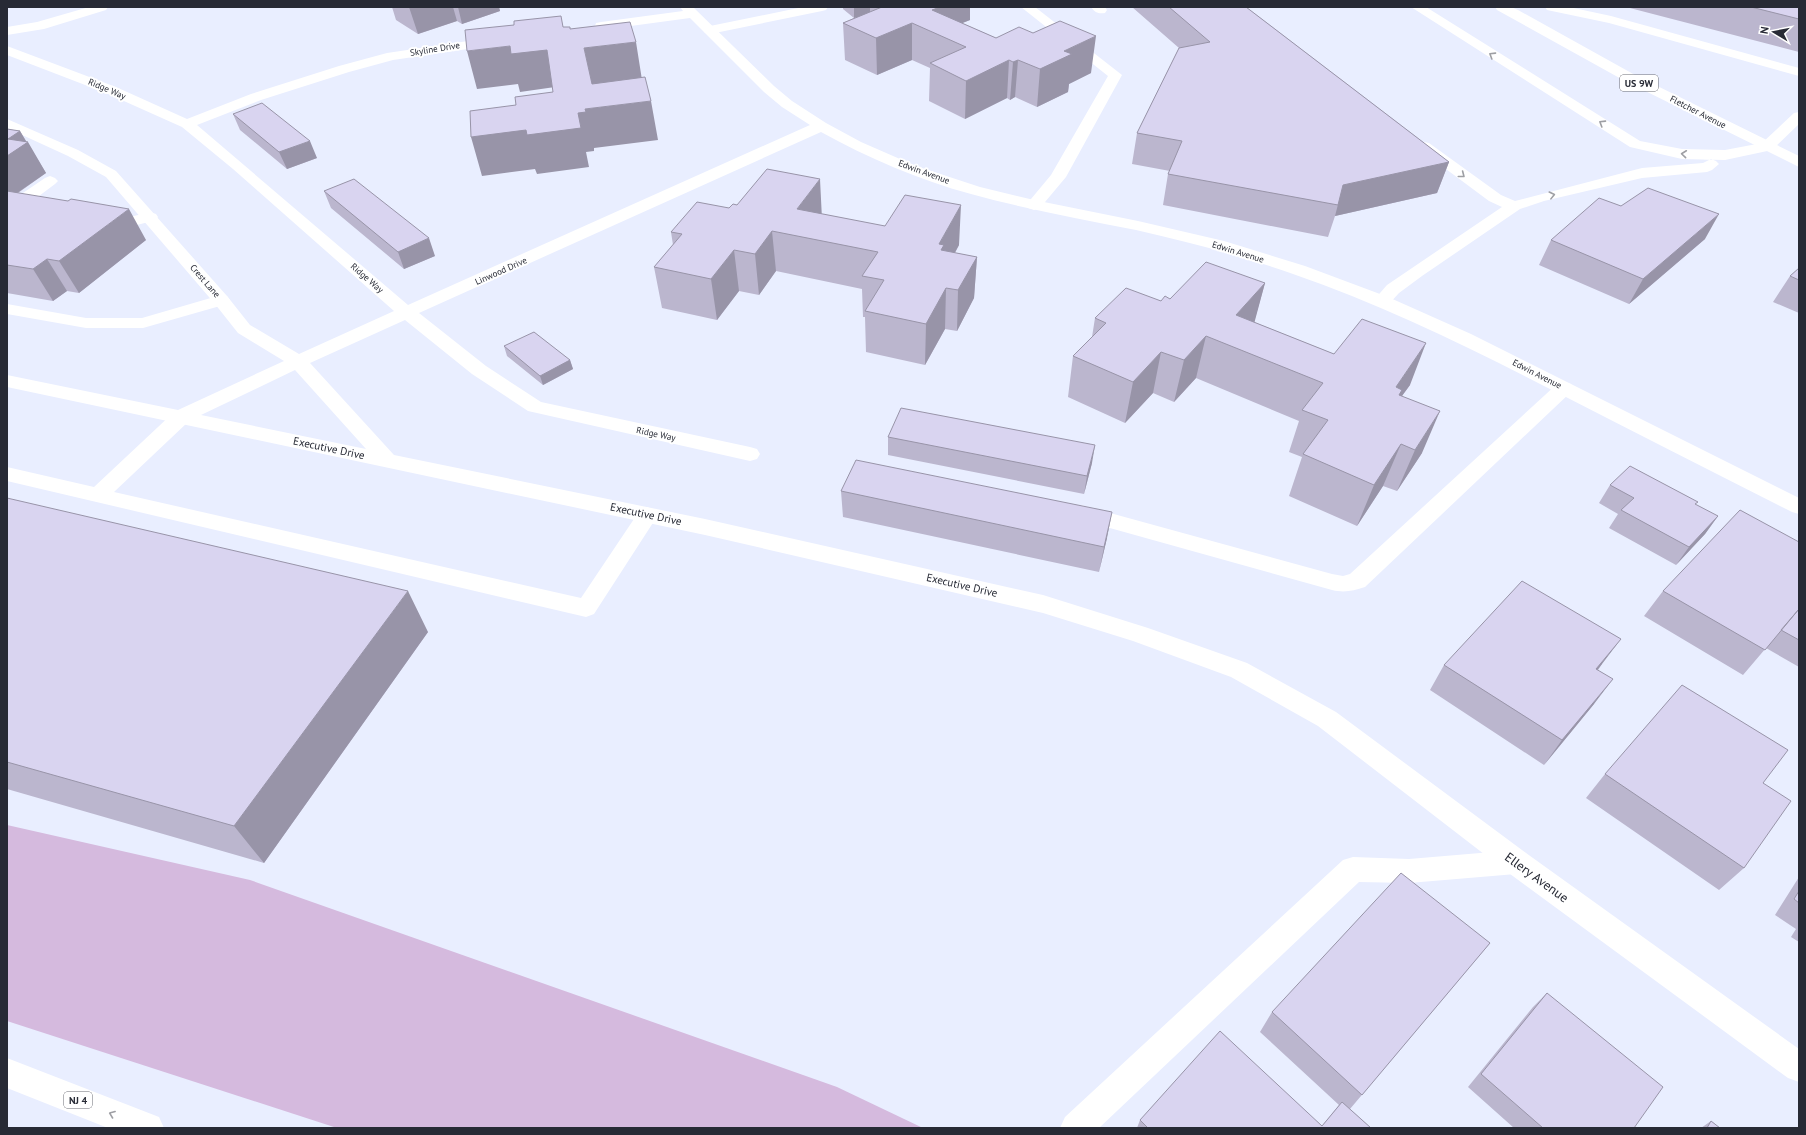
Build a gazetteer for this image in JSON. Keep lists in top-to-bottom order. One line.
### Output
{"streets":{"main road":["Skyline Drive","US 9W","Ridge Way","Fletcher Avenue","Edwin Avenue","Linwood Drive","Crest Lane","Executive Drive","Ellery Avenue","NJ 4"]},"crossings":[["Skyline Drive","Ridge Way"],["Ridge Way","Linwood Drive"],["Edwin Avenue","Linwood Drive"],["Linwood Drive","Crest Lane"],["Linwood Drive","Executive Drive"],["Crest Lane","Executive Drive"],["Executive Drive","Ellery Avenue"]],"north":"left"}
